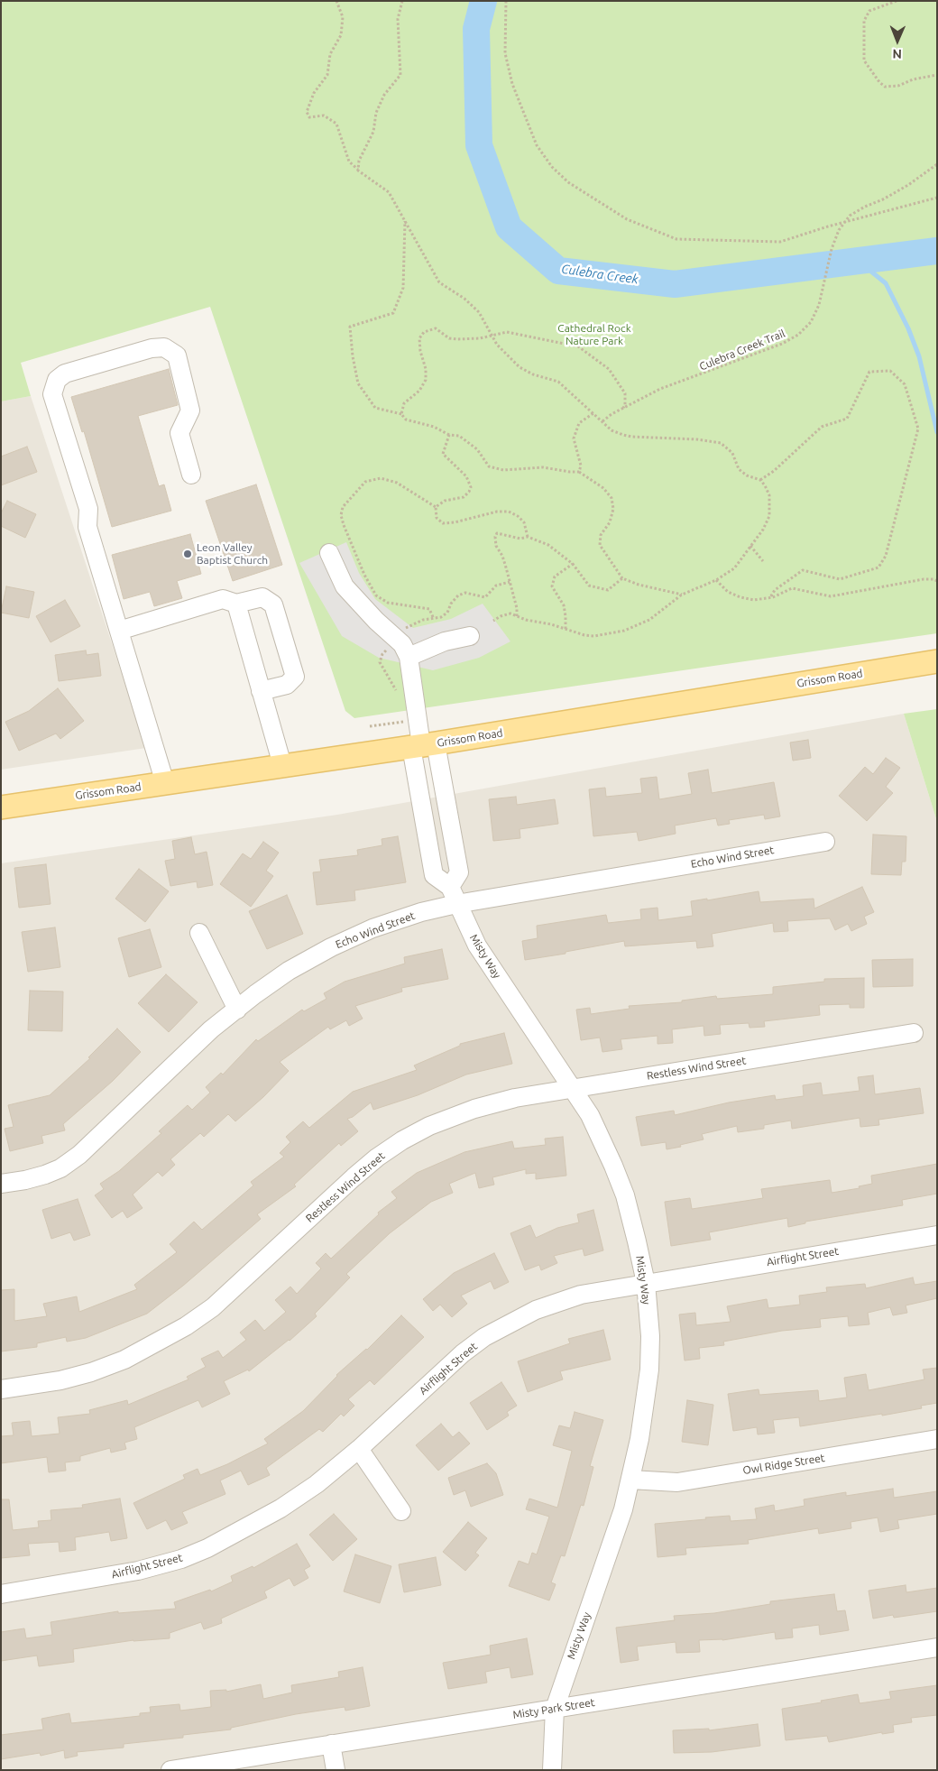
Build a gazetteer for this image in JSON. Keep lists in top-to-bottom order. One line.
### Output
{"streets":{"main road":["Grissom Road"],"street":["Echo Wind Street","Misty Way","Restless Wind Street","Airflight Street","Owl Ridge Street","Misty Park Street"],"path":["Culebra Creek Trail"]},"crossings":[["Grissom Road","Misty Way"],["Echo Wind Street","Misty Way"],["Misty Way","Restless Wind Street"],["Misty Way","Airflight Street"],["Misty Way","Owl Ridge Street"],["Misty Way","Misty Park Street"]],"water":["Culebra Creek"],"parks":["Cathedral Rock Nature Park"],"places":["Leon Valley Baptist Church"],"north":"bottom"}
